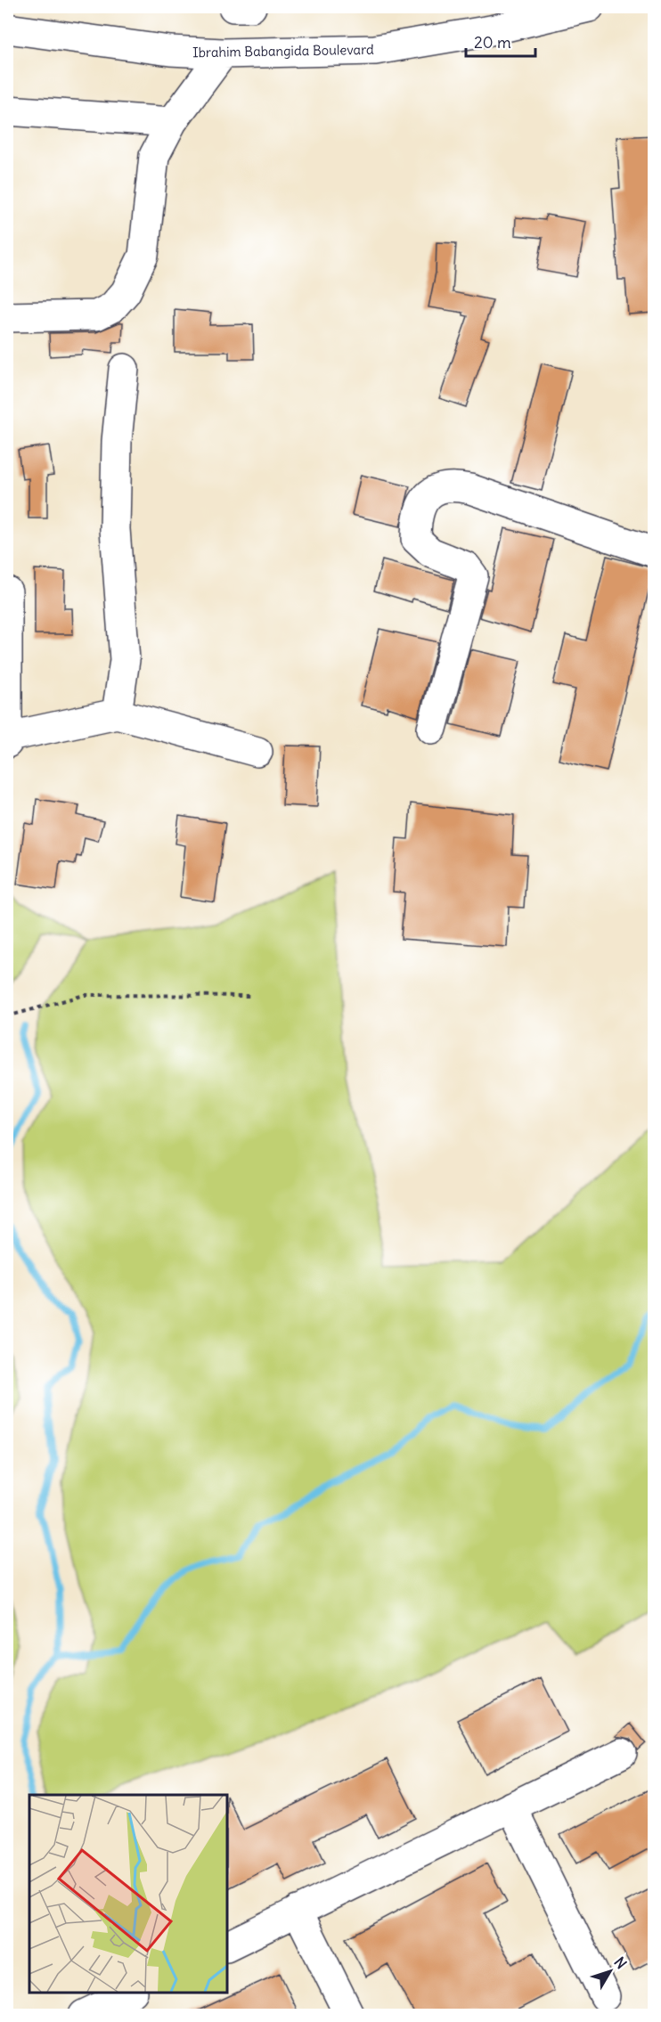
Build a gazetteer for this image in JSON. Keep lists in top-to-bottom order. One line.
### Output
{"streets":{"street":["Ibrahim Babangida Boulevard"]},"scale_bar":"20 m","north":"top right"}
